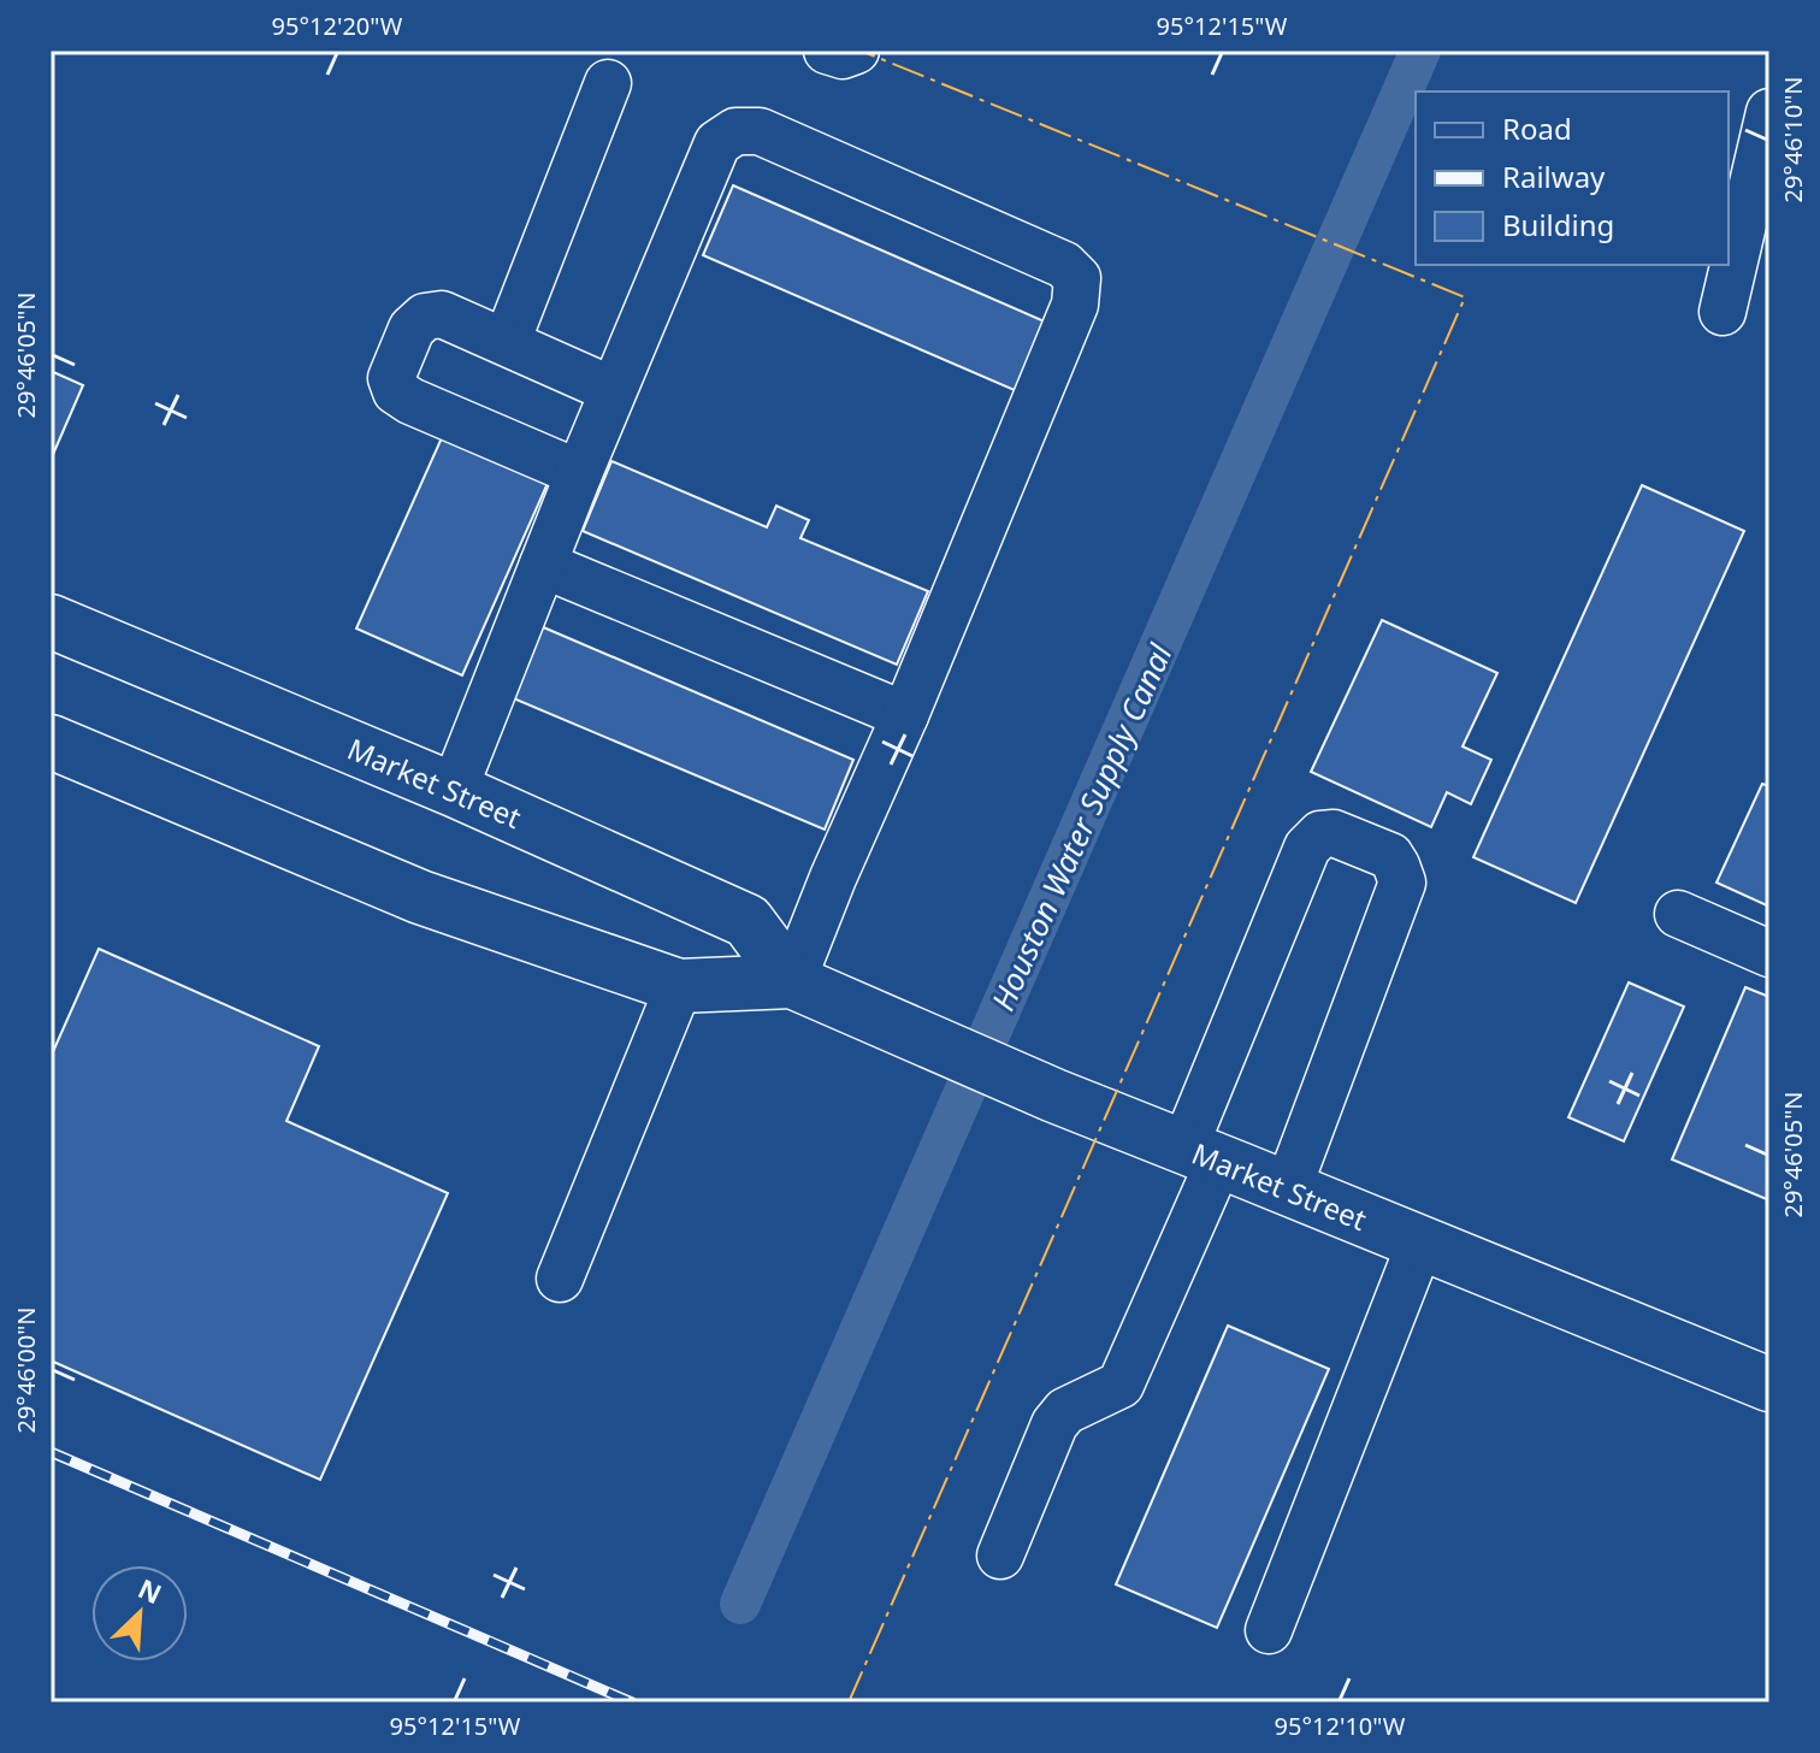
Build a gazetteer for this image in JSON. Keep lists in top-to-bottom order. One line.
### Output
{"streets":{"main road":["Market Street"]},"water":["Houston Water Supply Canal"],"legend":["Road","Railway","Building"],"north":"top right","coordinates":["95°12'20\"W","95°12'15\"W","29°46'10\"N","29°46'05\"N","29°46'00\"N","95°12'10\"W"]}
